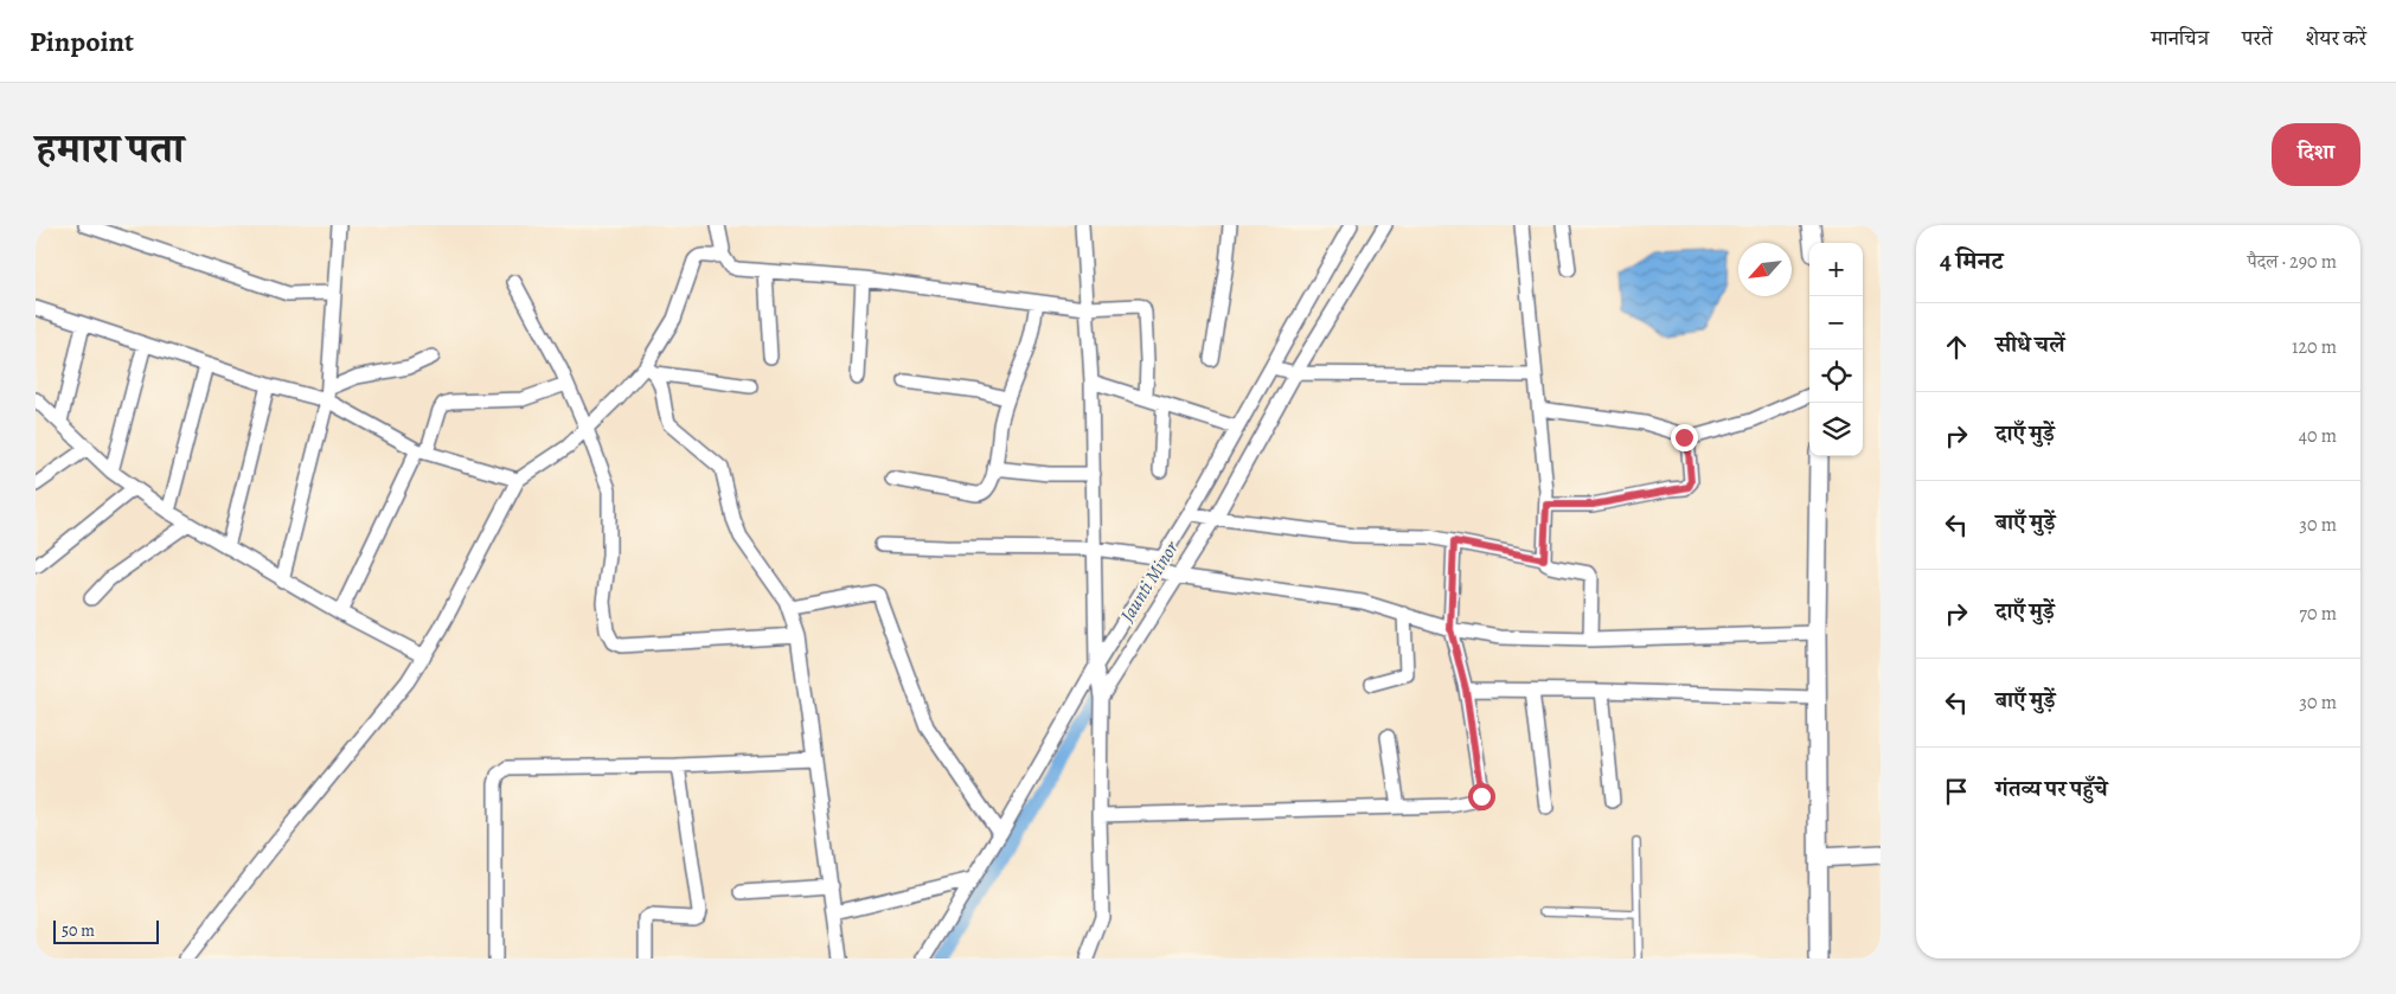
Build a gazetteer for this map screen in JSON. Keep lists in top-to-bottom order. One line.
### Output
{"water":["Jaunti Minor"],"scale_bar":"50 m","north":"bottom left","page":{"header":"Pinpoint","nav":["मानचित्र","परतें","शेयर करें"],"title":"हमारा पता","buttons":"दिशा","heading":["4 मिनट","पैदल · 290 m"],"map_buttons":["+","−"],"list":[["सीधे चलें","120 m"],["दाएँ मुड़ें","40 m"],["बाएँ मुड़ें","30 m"],["दाएँ मुड़ें","70 m"],["बाएँ मुड़ें","30 m"],"गंतव्य पर पहुँचे"],"scale":"50 m"}}
